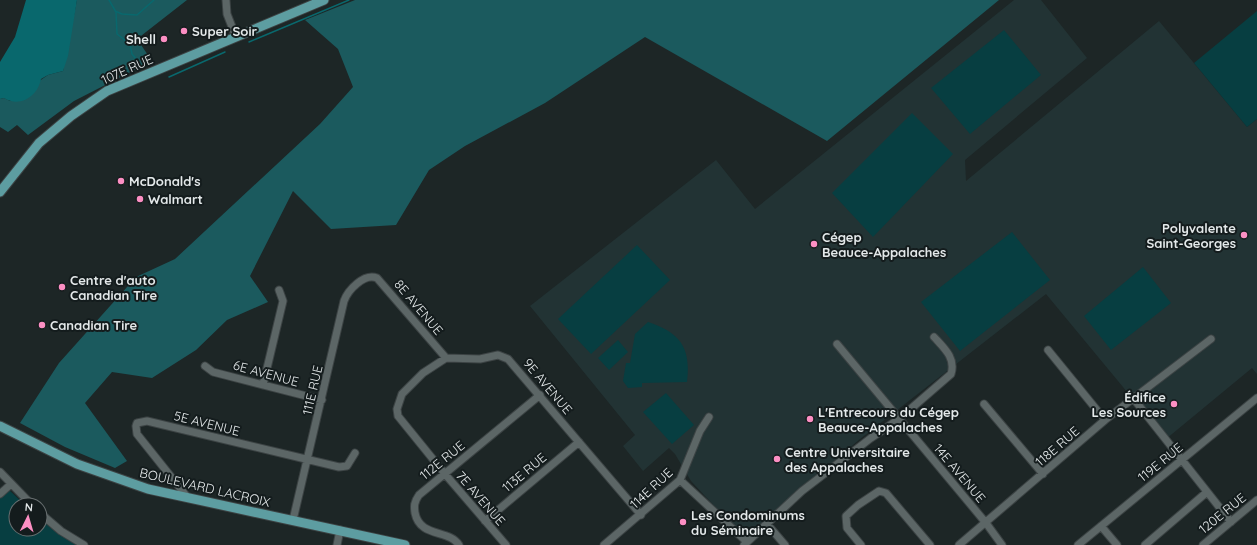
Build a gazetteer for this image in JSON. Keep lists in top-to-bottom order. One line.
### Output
{"streets":{"main road":["107E RUE","BOULEVARD LACROIX"],"street":["8E AVENUE","6E AVENUE","9E AVENUE","111E RUE","5E AVENUE","118E RUE","112E RUE","119E RUE","113E RUE","14E AVENUE","114E RUE","7E AVENUE","120E RUE"]},"crossings":[["8E AVENUE","9E AVENUE"],["8E AVENUE","111E RUE"],["8E AVENUE","7E AVENUE"],["6E AVENUE","111E RUE"],["9E AVENUE","112E RUE"],["9E AVENUE","113E RUE"],["9E AVENUE","114E RUE"],["9E AVENUE","7E AVENUE"],["111E RUE","5E AVENUE"],["111E RUE","BOULEVARD LACROIX"],["5E AVENUE","BOULEVARD LACROIX"],["118E RUE","14E AVENUE"],["112E RUE","7E AVENUE"],["113E RUE","7E AVENUE"]],"places":["Super Soir","Shell","McDonald's","Walmart","Polyvalente Saint-Georges","Cégep Beauce-Appalaches","Centre d'auto Canadian Tire","Canadian Tire","Édifice Les Sources","L'Entrecours du Cégep Beauce-Appalaches","Centre Universitaire des Appalaches","Les Condominums du Séminaire"],"north":"top"}
